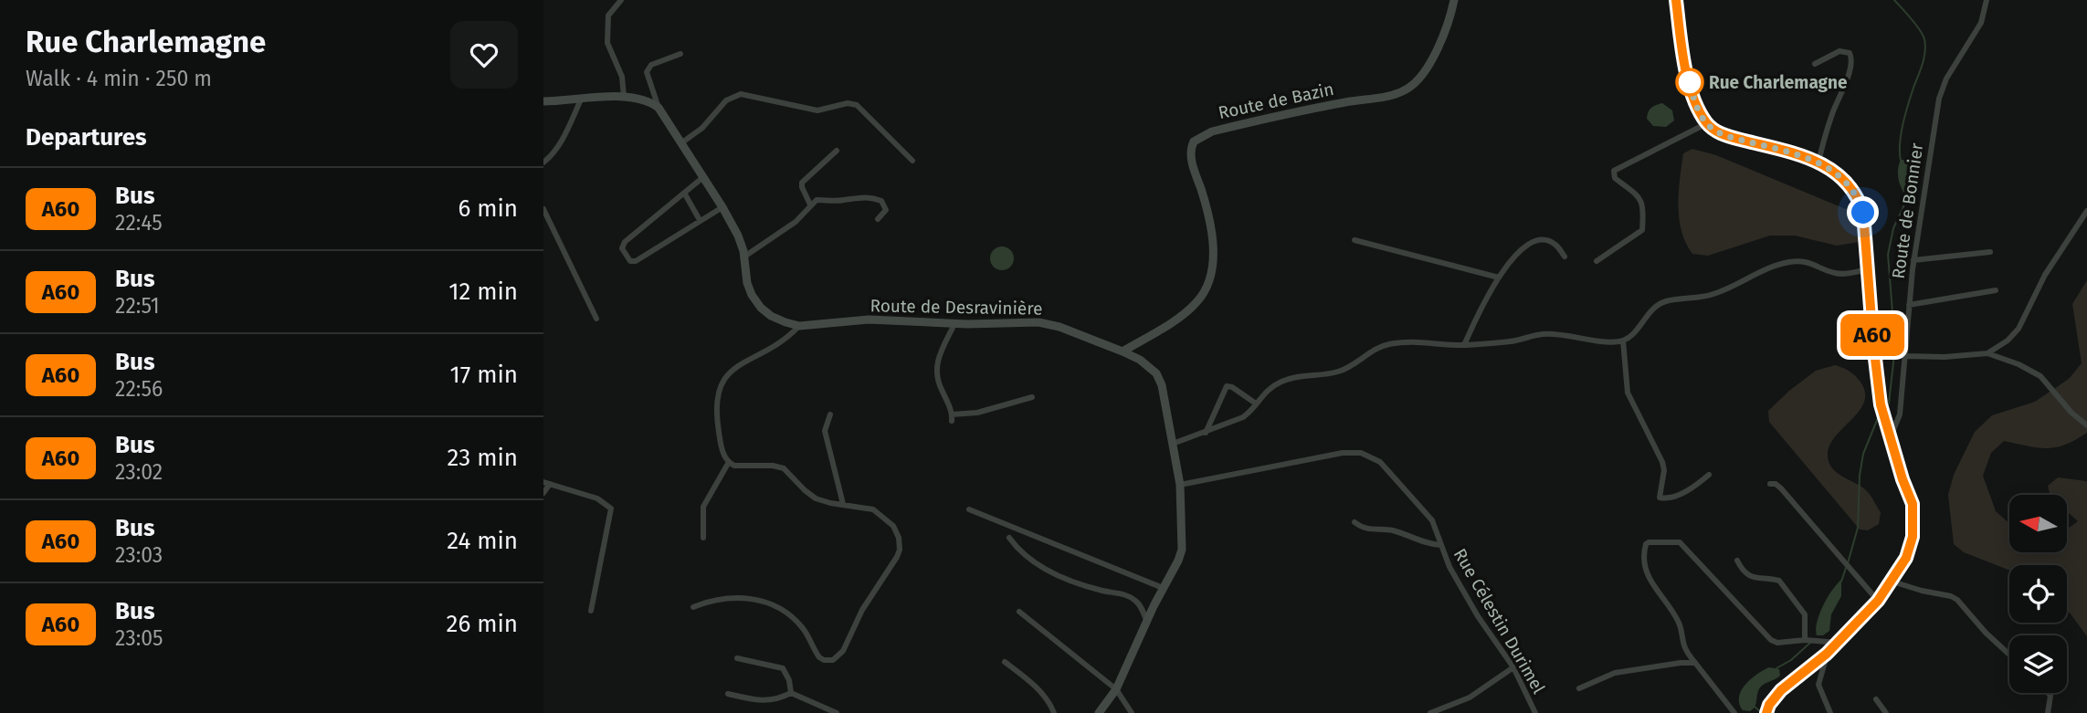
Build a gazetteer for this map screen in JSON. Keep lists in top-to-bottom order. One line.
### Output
{"streets":{"street":["Route de Bazin","Route de Bonnier","Route de Desravinière","Rue Célestin Durimel"]},"crossings":[["Route de Bazin","Route de Desravinière"],["Route de Desravinière","Rue Célestin Durimel"]],"places":["Rue Charlemagne"],"lines":["bus line A60"],"north":"left","page":{"heading":[["Rue Charlemagne","Walk · 4 min · 250 m"],"Departures"],"on_map":"A60","list":[{"mark":"A60","name":"Bus","note":"22:45","value":"6 min"},{"mark":"A60","name":"Bus","note":"22:51","value":"12 min"},{"mark":"A60","name":"Bus","note":"22:56","value":"17 min"},{"mark":"A60","name":"Bus","note":"23:02","value":"23 min"},{"mark":"A60","name":"Bus","note":"23:03","value":"24 min"},{"mark":"A60","name":"Bus","note":"23:05","value":"26 min"}]}}
